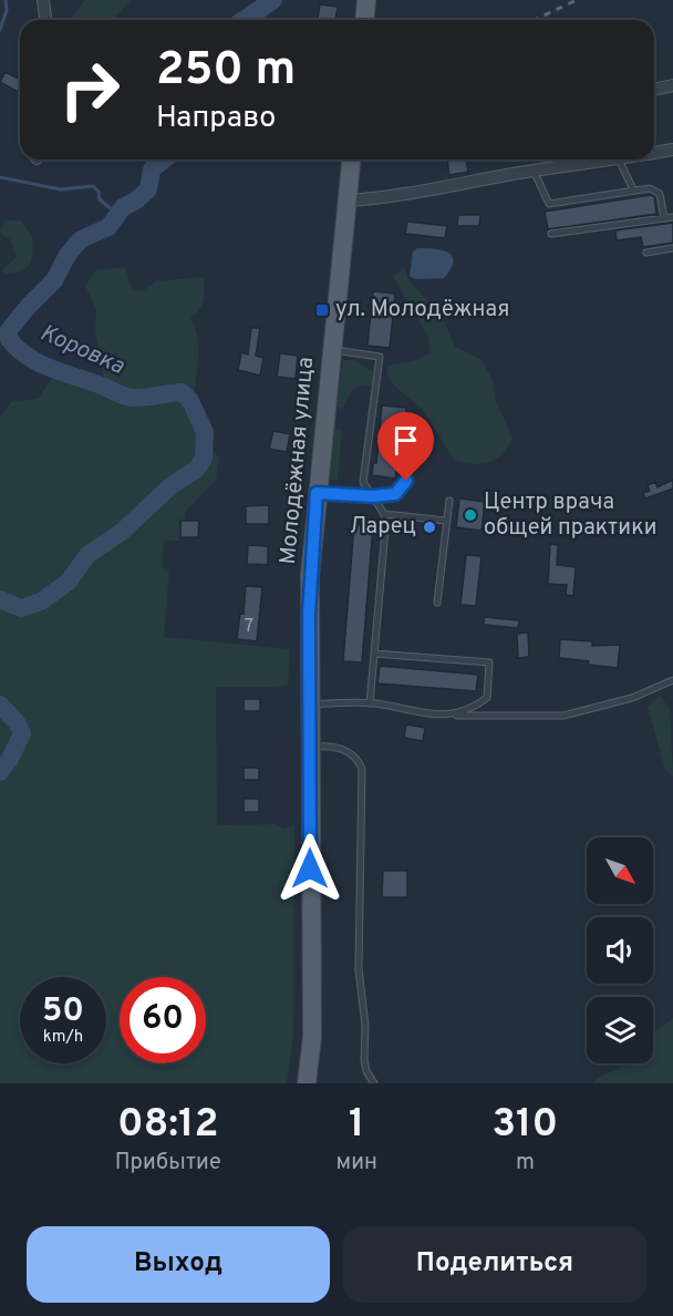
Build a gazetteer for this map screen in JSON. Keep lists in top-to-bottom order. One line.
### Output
{"streets":{"main road":["Молодёжная улица"]},"water":["Коровка"],"places":{"transit":["ул. Молодёжная"],"other":["Центр врача общей практики","Ларец"]},"house_numbers":["7"],"north":"bottom right","page":{"turn":["250 m","Направо"],"speed":"50 km/h","limit":"60","eta":["08:12","Прибытие","1","мин","310","m"],"buttons":["Выход","Поделиться"]}}
